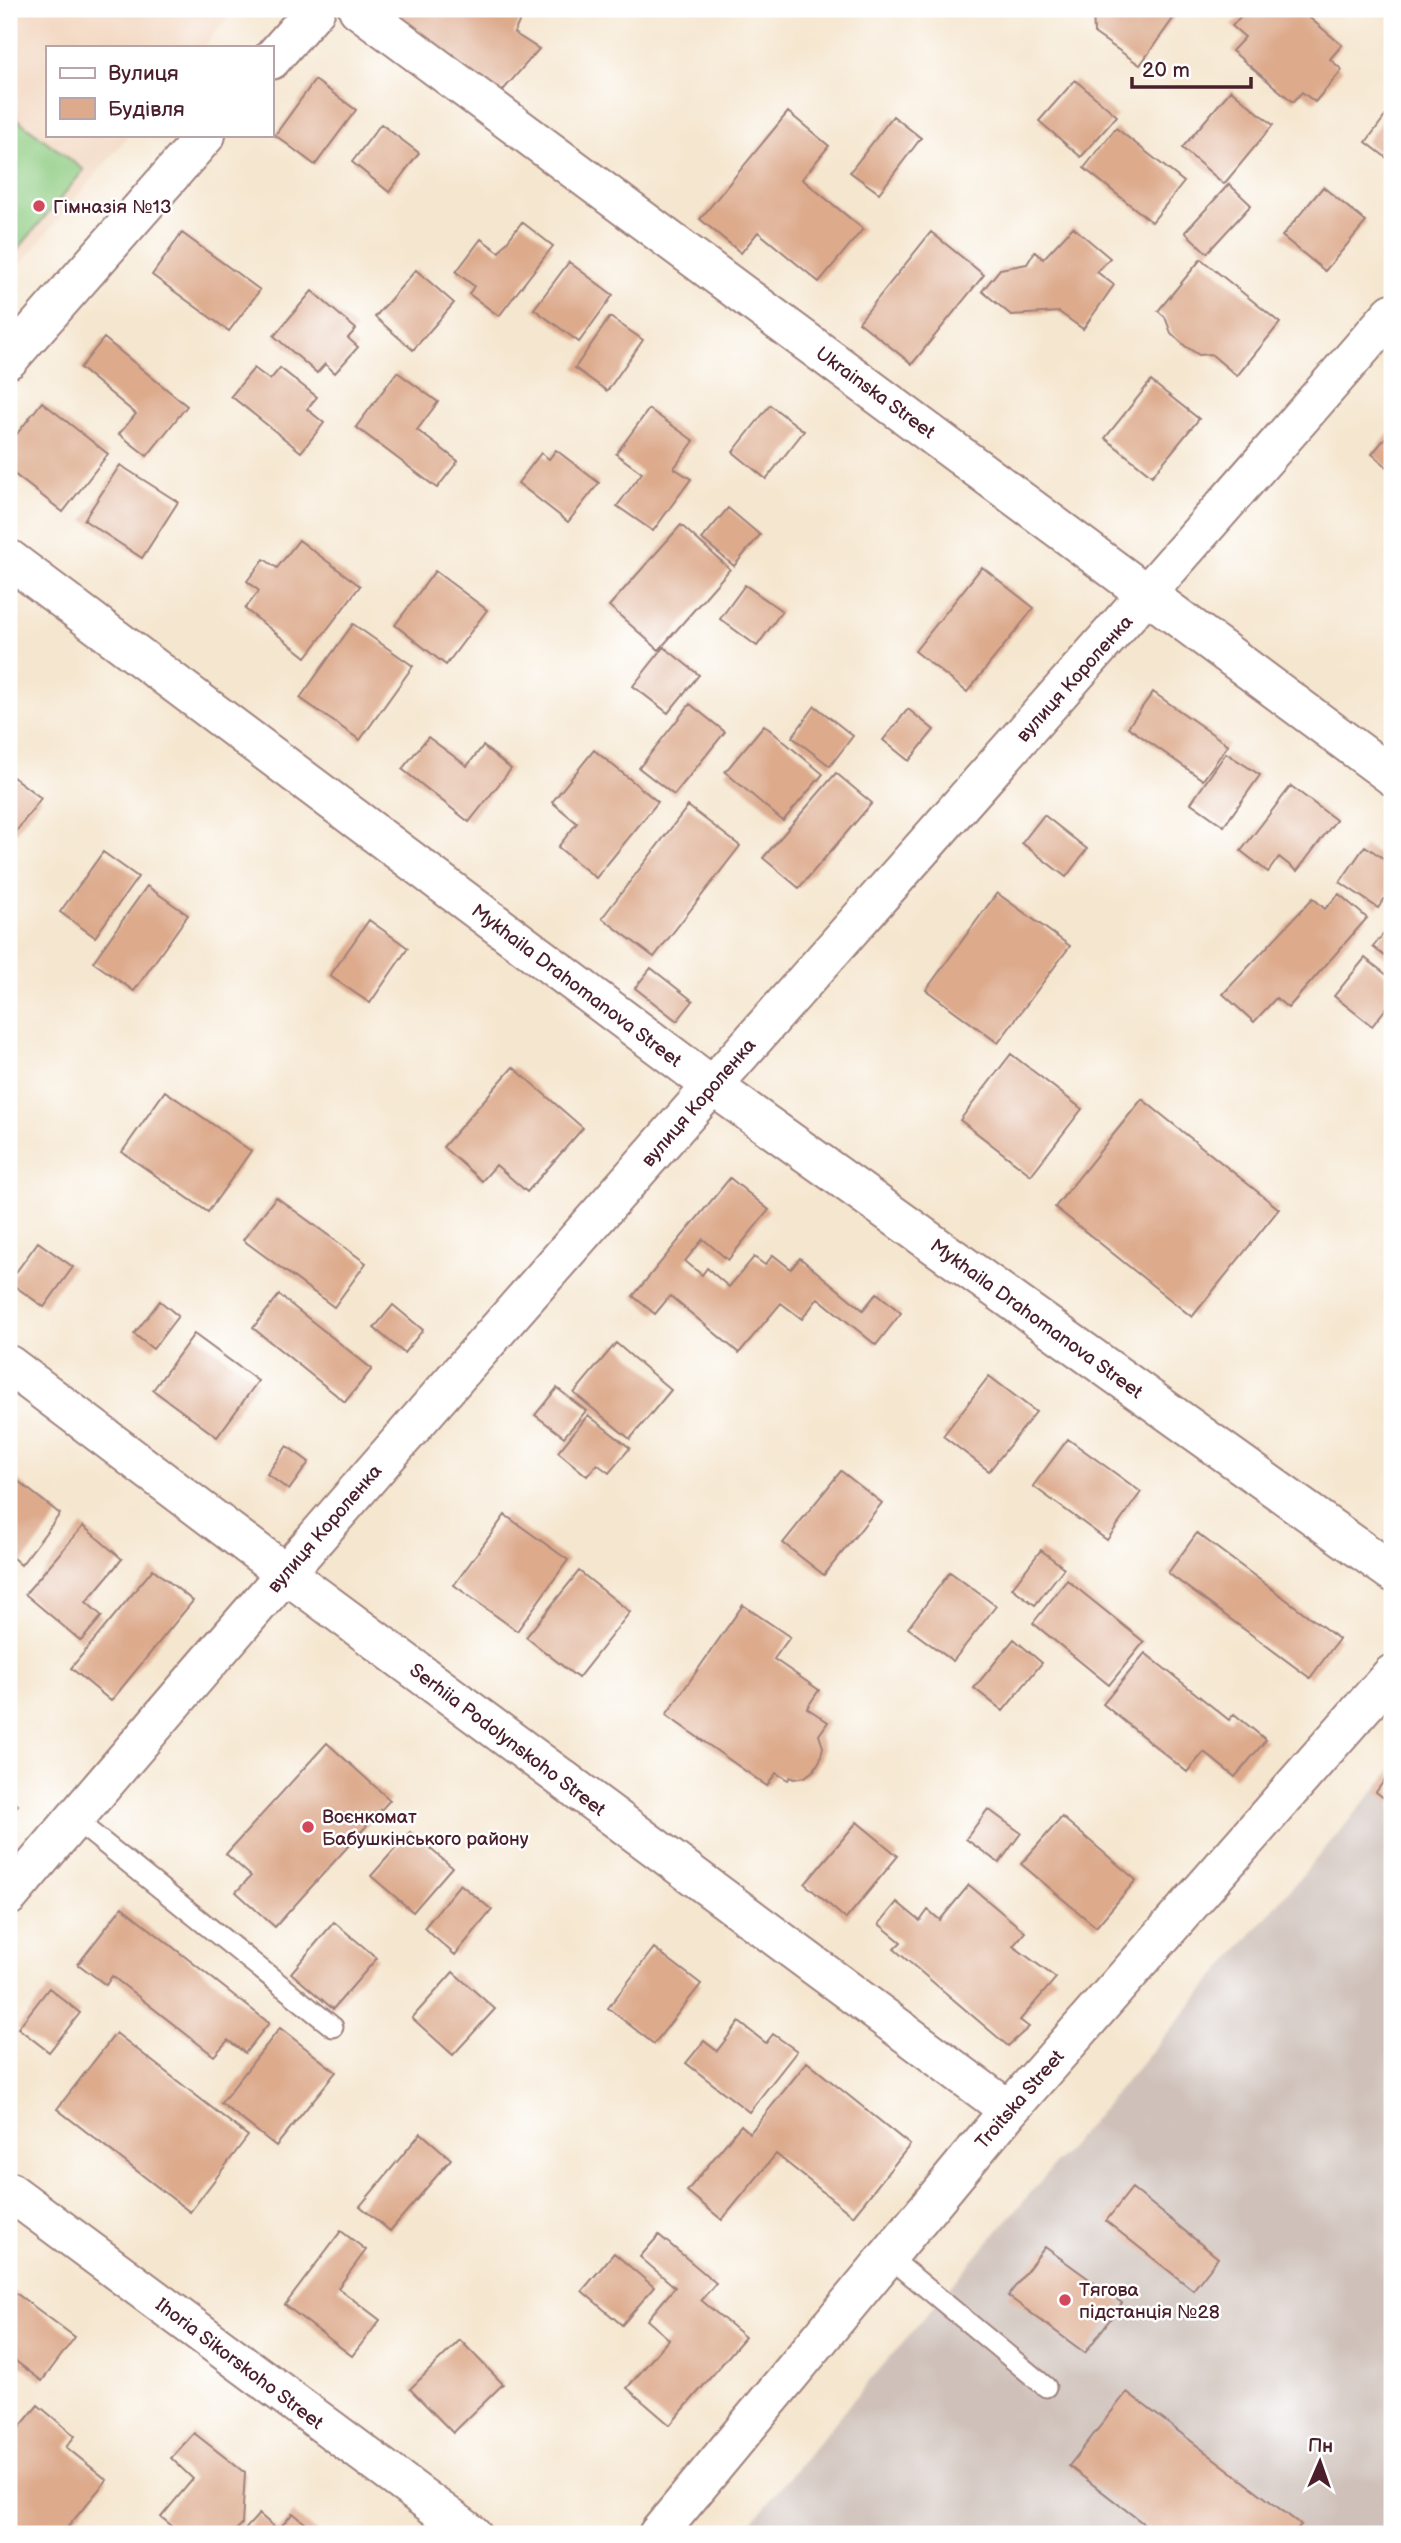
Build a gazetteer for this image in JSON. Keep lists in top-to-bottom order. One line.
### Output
{"streets":{"street":["Ukrainska Street","вулиця Короленка","Mykhaila Drahomanova Street","Serhiia Podolynskoho Street","Troitska Street","Ihoria Sikorskoho Street"]},"crossings":[["Ukrainska Street","вулиця Короленка"],["вулиця Короленка","Mykhaila Drahomanova Street"],["вулиця Короленка","Serhiia Podolynskoho Street"],["Serhiia Podolynskoho Street","Troitska Street"]],"places":["Гімназія №13","Воєнкомат Бабушкінського району","Тягова пiдстанцiя №28"],"legend":["Вулиця","Будівля"],"scale_bar":"20 m","north":"top"}
